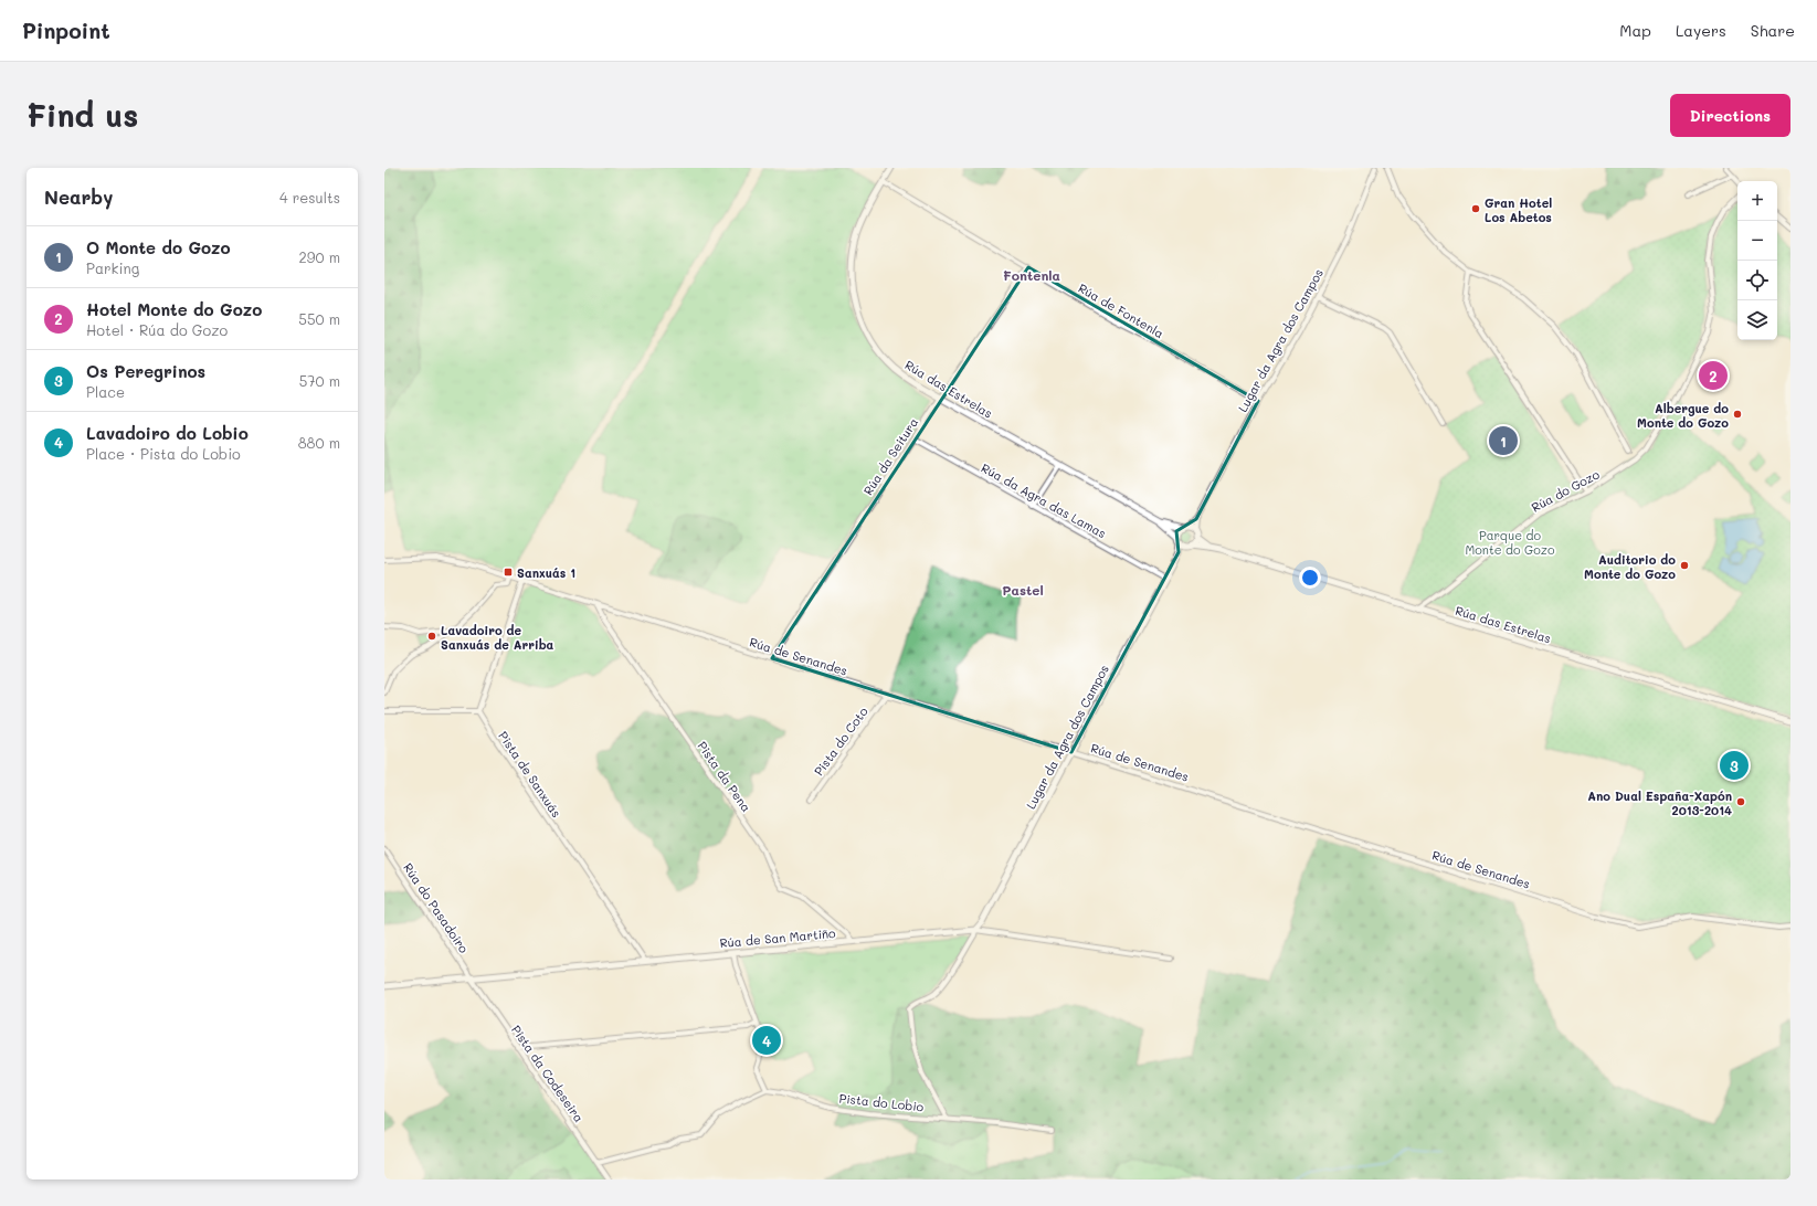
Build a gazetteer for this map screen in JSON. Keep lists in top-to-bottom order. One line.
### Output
{"streets":{"street":["Rúa de Fontenla","Lugar da Agra dos Campos","Rúa das Estrelas","Rúa da Seitura","Rúa do Gozo","Rúa da Agra das Lamas","Rúa de Senandes","Pista do Coto","Pista de Sanxuás","Pista da Pena","Rúa do Pasadoiro","Rúa de San Martiño","Pista da Codeseira","Pista do Lobio"]},"crossings":[["Rúa de Fontenla","Lugar da Agra dos Campos"],["Rúa de Fontenla","Rúa das Estrelas"],["Rúa de Fontenla","Rúa da Seitura"],["Lugar da Agra dos Campos","Rúa das Estrelas"],["Lugar da Agra dos Campos","Rúa da Agra das Lamas"],["Lugar da Agra dos Campos","Rúa de Senandes"],["Lugar da Agra dos Campos","Rúa de San Martiño"],["Rúa das Estrelas","Rúa da Seitura"],["Rúa das Estrelas","Rúa do Gozo"],["Rúa da Seitura","Rúa da Agra das Lamas"],["Rúa da Seitura","Rúa de Senandes"],["Rúa de Senandes","Pista do Coto"],["Rúa de Senandes","Pista da Pena"],["Pista de Sanxuás","Rúa de San Martiño"],["Pista da Pena","Rúa de San Martiño"],["Rúa do Pasadoiro","Rúa de San Martiño"],["Rúa do Pasadoiro","Pista da Codeseira"],["Rúa de San Martiño","Pista da Codeseira"]],"districts":["Fontenla","Pastel"],"parks":["Parque do Monte do Gozo"],"places":{"other":["Gran Hotel Los Abetos","Albergue do Monte do Gozo","Auditorio do Monte do Gozo","Lavadoiro de Sanxuás de Arriba","Ano Dual España-Xapón 2013-2014"],"transit":["Sanxuás 1"]},"page":{"header":"Pinpoint","nav":["Map","Layers","Share"],"buttons":"Directions","title":"Find us","heading":["Nearby","4 results"],"map_buttons":["+","−"],"list":[{"mark":"1","name":"O Monte do Gozo","note":"Parking","value":"290 m"},{"mark":"2","name":"Hotel Monte do Gozo","note":"Hotel · Rúa do Gozo","value":"550 m"},{"mark":"3","name":"Os Peregrinos","note":"Place","value":"570 m"},{"mark":"4","name":"Lavadoiro do Lobio","note":"Place · Pista do Lobio","value":"880 m"}],"pins":["2","1","3","4"]}}
